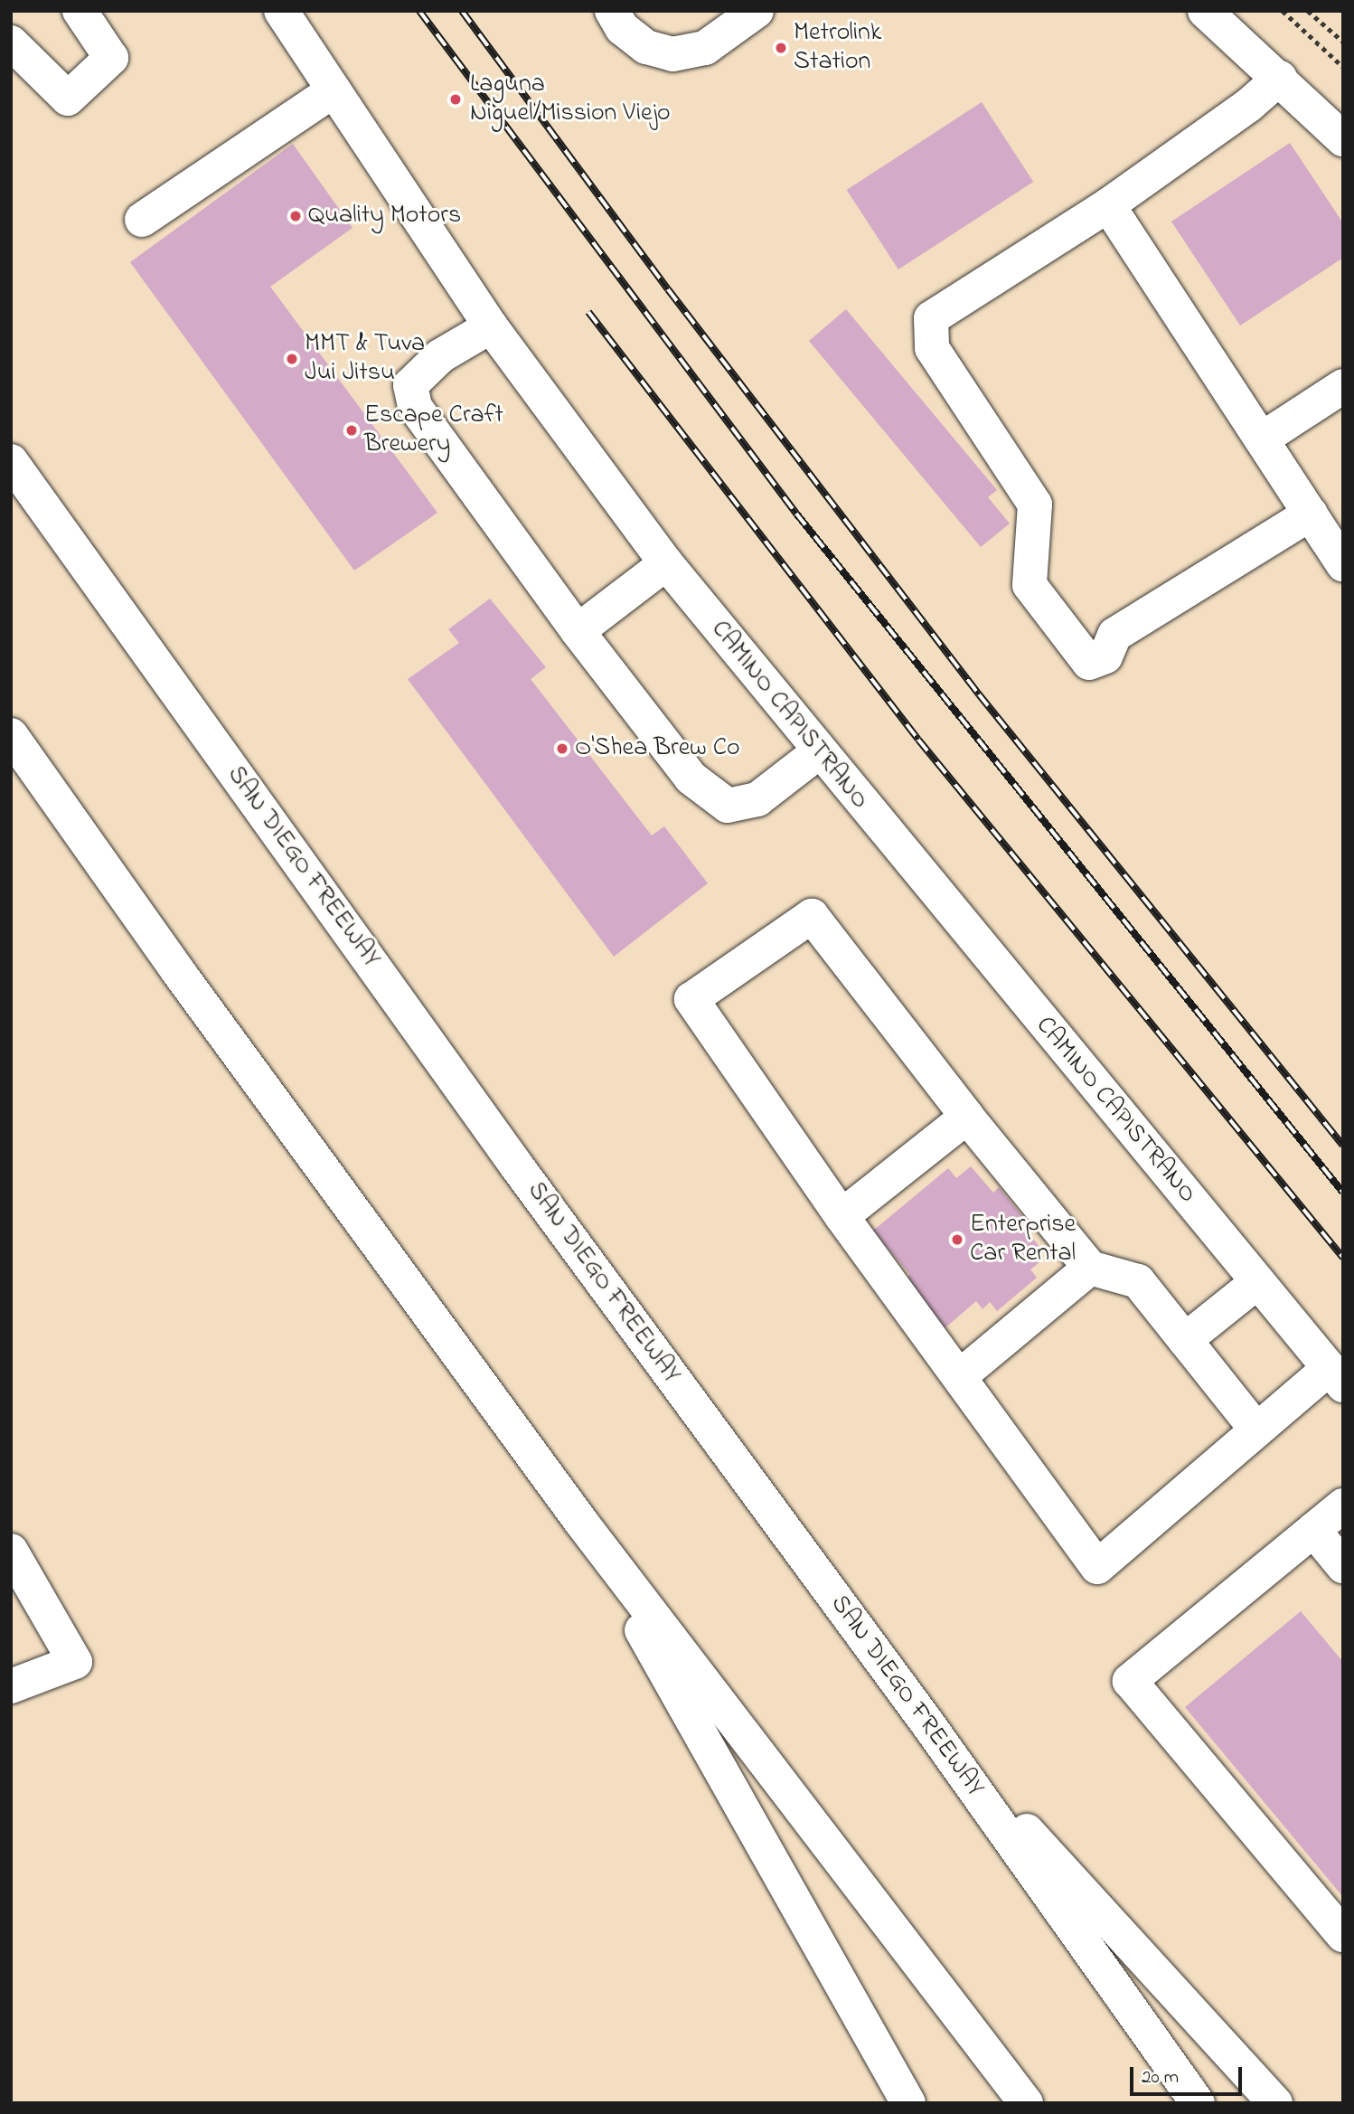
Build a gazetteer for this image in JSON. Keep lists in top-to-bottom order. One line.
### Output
{"streets":{"main road":["CAMINO CAPISTRANO","SAN DIEGO FREEWAY"]},"places":["Metrolink Station","Laguna Niguel/Mission Viejo","Quality Motors","MMT & Tuva Jui Jitsu","Escape Craft Brewery","O'Shea Brew Co","Enterprise Car Rental"],"scale_bar":"20 m"}
